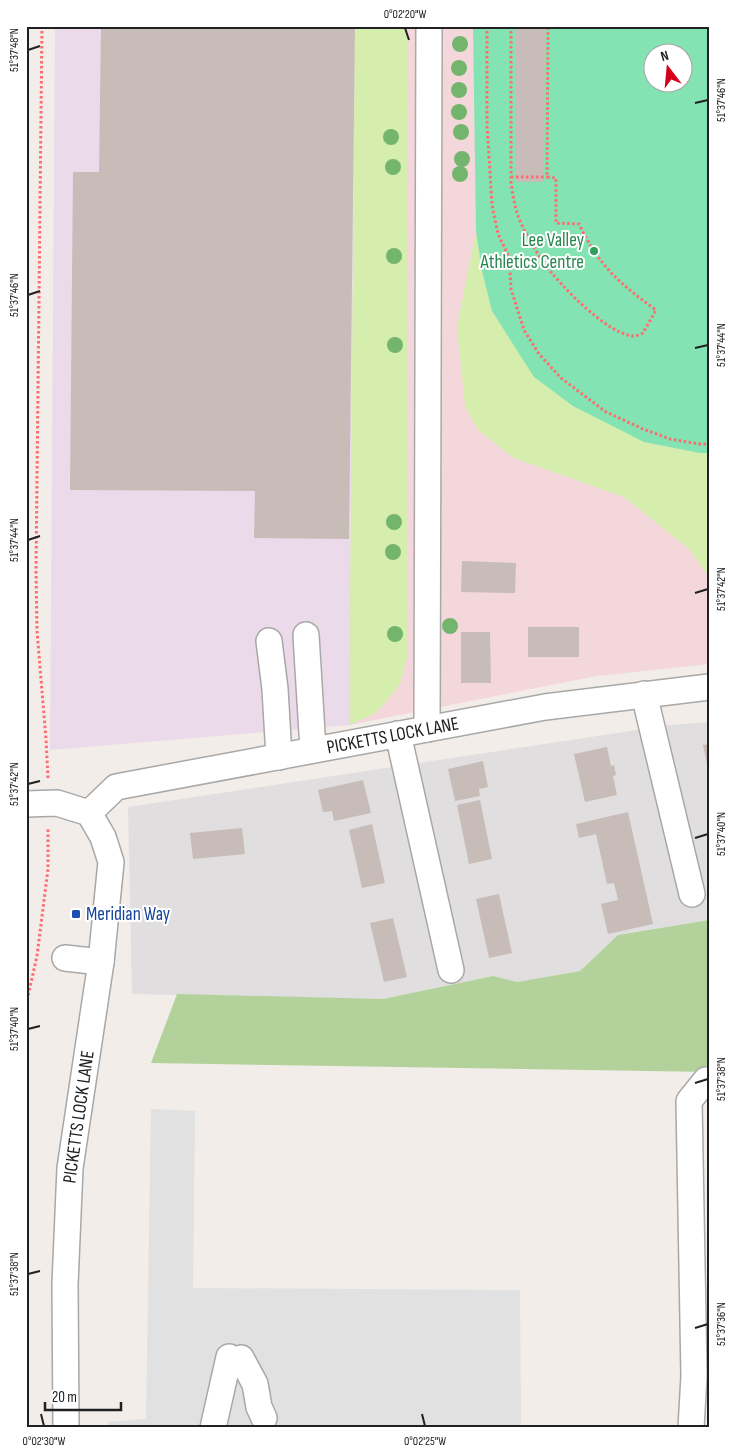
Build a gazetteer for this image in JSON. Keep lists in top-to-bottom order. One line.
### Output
{"streets":{"street":["PICKETTS LOCK LANE"]},"places":{"other":["Lee Valley Athletics Centre"],"transit":["Meridian Way"]},"scale_bar":"20 m","north":"top","coordinates":["0°02'20\"W","51°37'48\"N","51°37'46\"N","51°37'44\"N","51°37'42\"N","51°37'40\"N","51°37'38\"N","51°37'36\"N","0°02'30\"W","0°02'25\"W"]}
